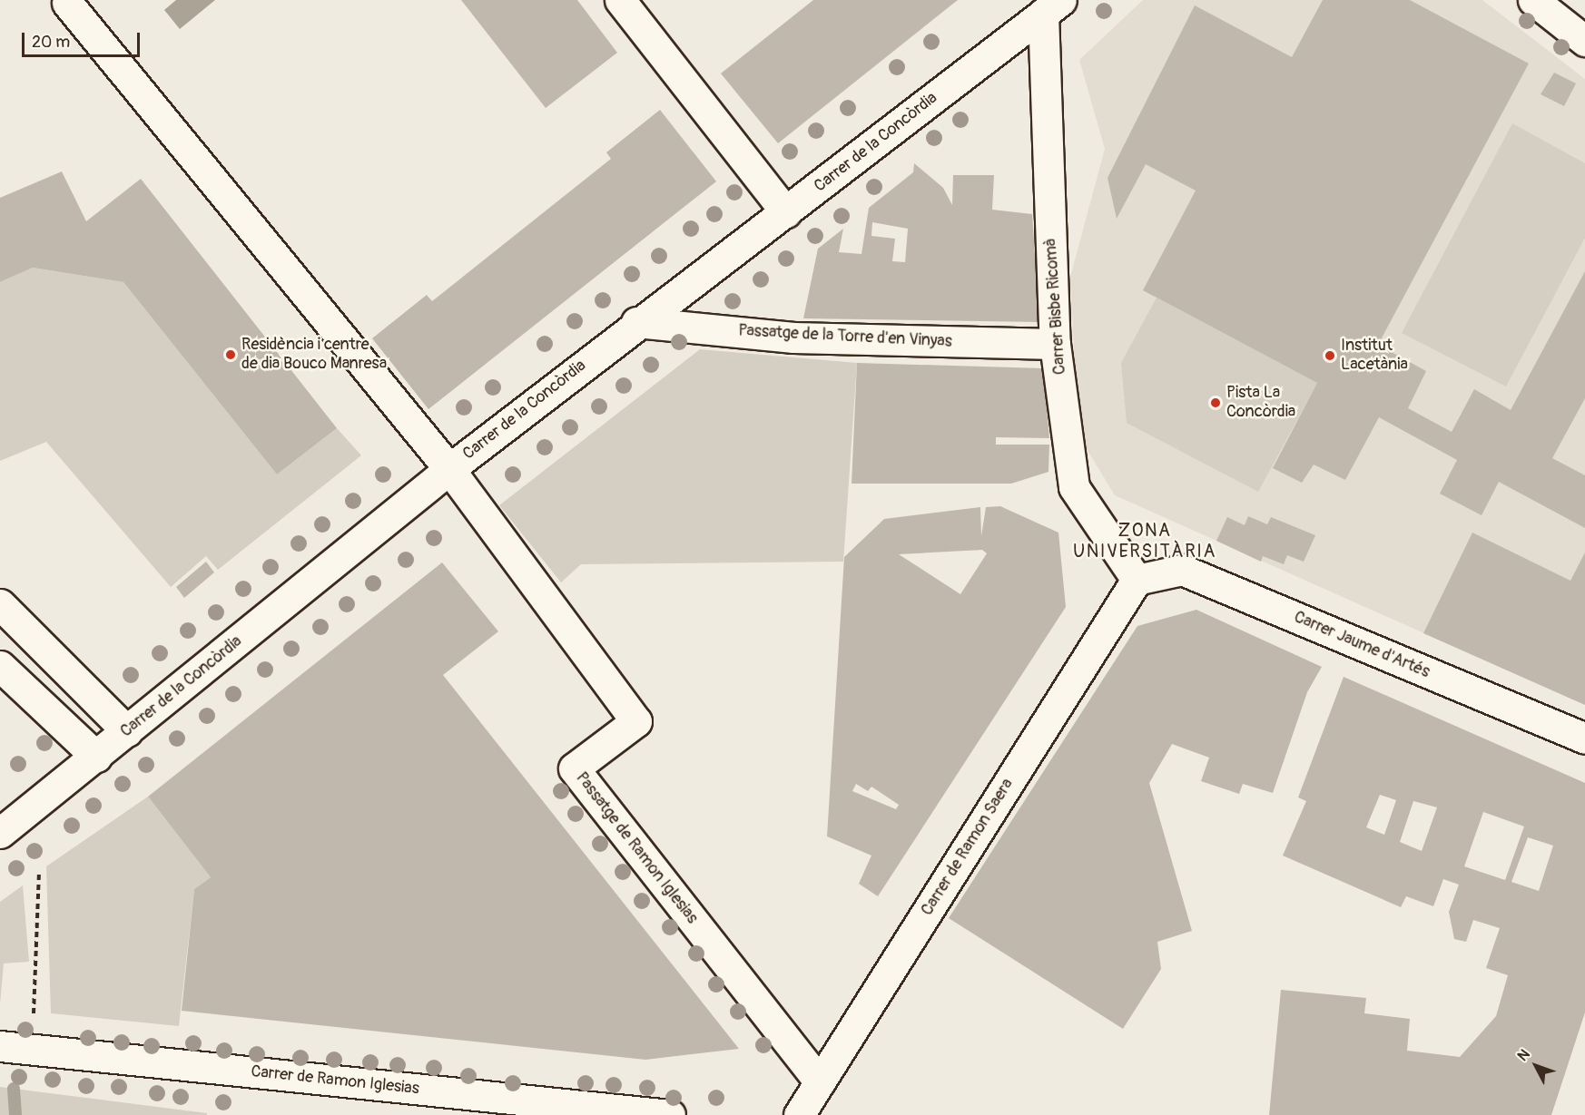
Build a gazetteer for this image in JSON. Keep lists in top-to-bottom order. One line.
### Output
{"streets":{"street":["Carrer de la Concòrdia","Carrer Bisbe Ricomà","Passatge de la Torre d'en Vinyas","Carrer Jaume d'Artés","Carrer de Ramon Saera","Passatge de Ramon Iglesias","Carrer de Ramon Iglesias"]},"crossings":[["Carrer de la Concòrdia","Carrer Bisbe Ricomà"],["Carrer de la Concòrdia","Passatge de la Torre d'en Vinyas"],["Carrer de la Concòrdia","Passatge de Ramon Iglesias"],["Carrer Bisbe Ricomà","Passatge de la Torre d'en Vinyas"],["Carrer Bisbe Ricomà","Carrer Jaume d'Artés"],["Carrer Bisbe Ricomà","Carrer de Ramon Saera"],["Carrer Jaume d'Artés","Carrer de Ramon Saera"],["Carrer de Ramon Saera","Passatge de Ramon Iglesias"]],"districts":["ZONA UNIVERSITÀRIA"],"places":["Residència i centre de dia Bouco Manresa","Institut Lacetània","Pista La Concòrdia"],"scale_bar":"20 m","north":"top left"}
